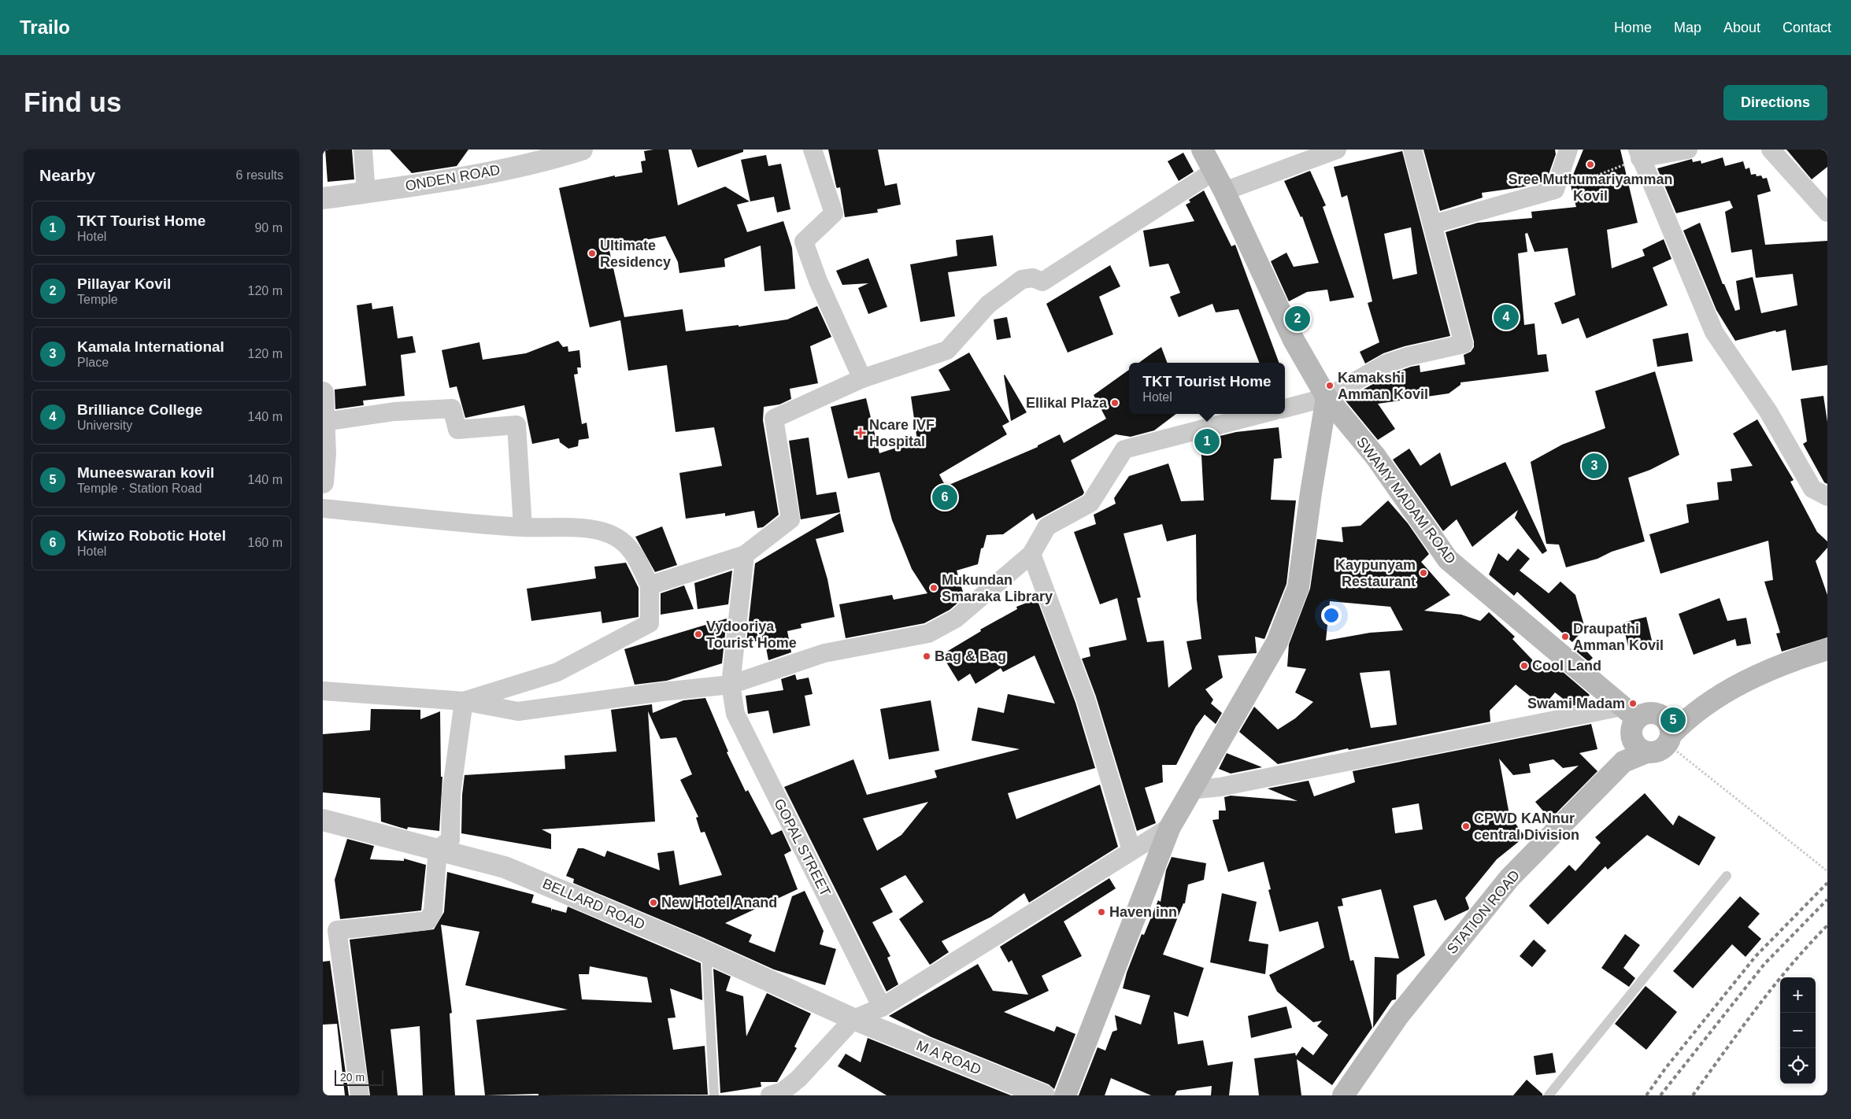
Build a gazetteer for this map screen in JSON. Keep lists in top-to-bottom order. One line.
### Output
{"streets":{"main road":["SWAMY MADAM ROAD","STATION ROAD"],"street":["ONDEN ROAD","GOPAL STREET","BELLARD ROAD","M A ROAD"]},"crossings":[["SWAMY MADAM ROAD","STATION ROAD"],["BELLARD ROAD","M A ROAD"]],"places":{"other":["Sree Muthumariyamman Kovil","Ultimate Residency","Kamakshi Amman Kovil","Ellikal Plaza","Kaypunyam Restaurant","Mukundan Smaraka Library","Vydooriya Tourist Home","Draupathi Amman Kovil","Bag & Bag","Cool Land","Swami Madam","CPWD KANnur central Division","New Hotel Anand","Haven inn"],"health":["Ncare IVF Hospital"]},"scale_bar":"20 m","page":{"header":"Trailo","nav":["Home","Map","About","Contact"],"buttons":"Directions","title":"Find us","heading":["Nearby","6 results"],"list":[{"mark":"1","name":"TKT Tourist Home","note":"Hotel","value":"90 m"},{"mark":"2","name":"Pillayar Kovil","note":"Temple","value":"120 m"},{"mark":"3","name":"Kamala International","note":"Place","value":"120 m"},{"mark":"4","name":"Brilliance College","note":"University","value":"140 m"},{"mark":"5","name":"Muneeswaran kovil","note":"Temple · Station Road","value":"140 m"},{"mark":"6","name":"Kiwizo Robotic Hotel","note":"Hotel","value":"160 m"}],"pins":["4","2","1","3","6","5"],"popup":["TKT Tourist Home","Hotel"],"map_buttons":["+","−"],"scale":"20 m"}}
